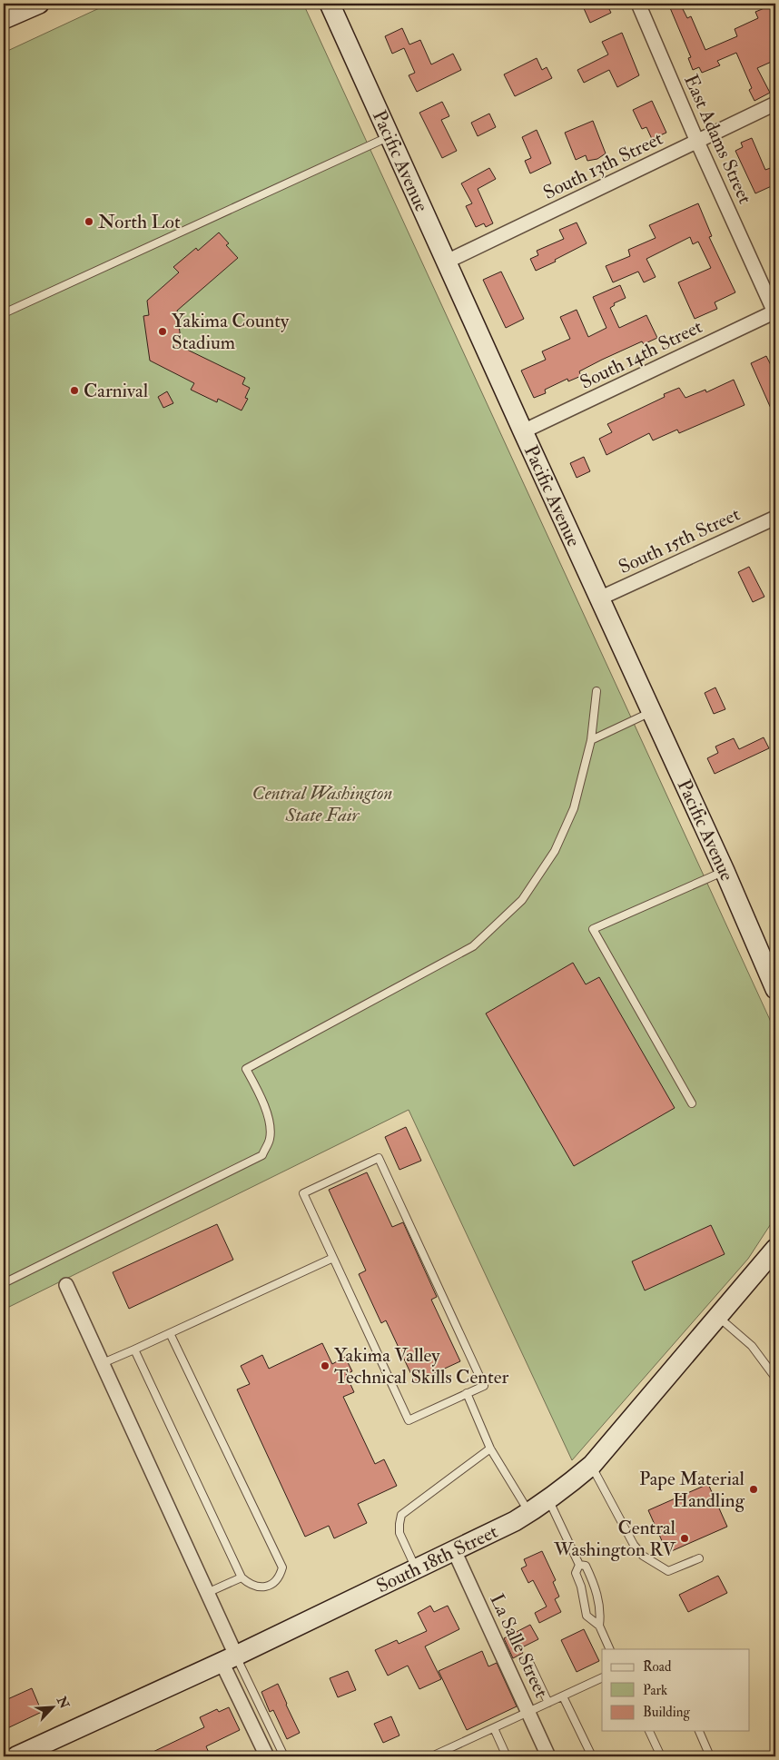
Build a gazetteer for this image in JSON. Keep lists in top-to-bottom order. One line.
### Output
{"streets":{"street":["East Adams Street","Pacific Avenue","South 13th Street","South 14th Street","South 15th Street","South 18th Street","La Salle Street"]},"crossings":[["East Adams Street","South 13th Street"],["East Adams Street","South 14th Street"],["Pacific Avenue","South 13th Street"],["Pacific Avenue","South 14th Street"],["Pacific Avenue","South 15th Street"],["South 18th Street","La Salle Street"]],"parks":["Central Washington State Fair"],"places":["North Lot","Yakima County Stadium","Carnival","Yakima Valley Technical Skills Center","Pape Material Handling","Central Washington RV"],"legend":["Road","Park","Building"],"north":"top right"}
